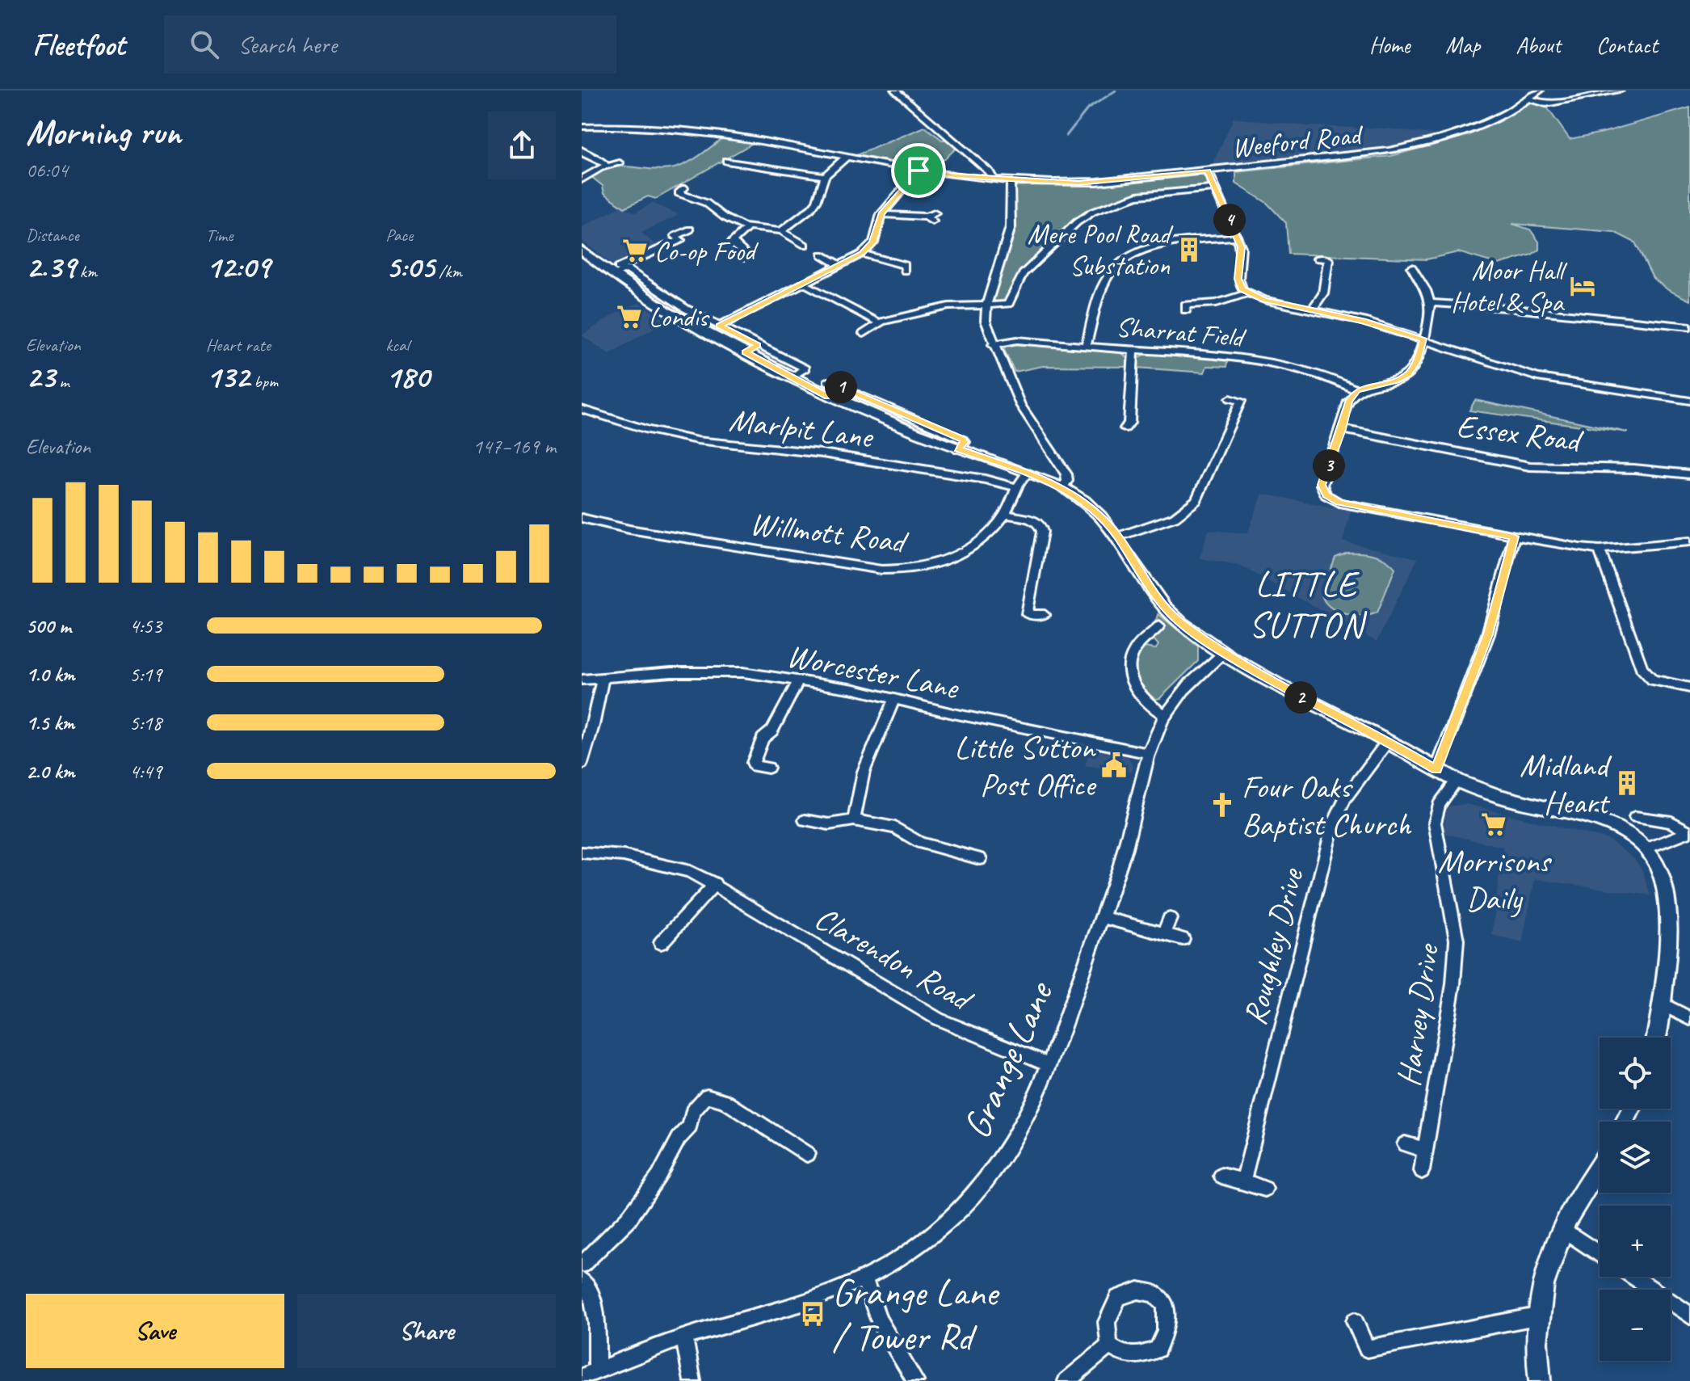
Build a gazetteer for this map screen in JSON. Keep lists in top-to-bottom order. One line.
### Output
{"streets":{"street":["Weeford Road","Sharrat Field","Marlpit Lane","Essex Road","Willmott Road","Worcester Lane","Roughley Drive","Clarendon Road","Harvey Drive","Grange Lane"]},"crossings":[["Marlpit Lane","Willmott Road"],["Worcester Lane","Grange Lane"],["Clarendon Road","Grange Lane"]],"districts":["LITTLE SUTTON"],"places":{"building":["Mere Pool Road Substation","Midland Heart"],"supermarket":["Co-op Food","Londis","Morrisons Daily"],"hotel":["Moor Hall Hotel & Spa"],"public building":["Little Sutton Post Office"],"church":["Four Oaks Baptist Church"],"bus stop":["Grange Lane / Tower Rd"]},"page":{"header":"Fleetfoot","search":"Search here","nav":["Home","Map","About","Contact"],"heading":["Morning run","06:04"],"stats":[["Distance","2.39 km"],["Time","12:09"],["Pace","5:05 /km"],["Elevation","23 m"],["Heart rate","132 bpm"],["kcal","180"]],"pins":["4","1","3","2"],"chart":["Elevation","147–169 m"],"list":[{"name":"500 m","note":"4:53"},{"name":"1.0 km","note":"5:19"},{"name":"1.5 km","note":"5:18"},{"name":"2.0 km","note":"4:49"}],"map_buttons":["+","−"],"buttons":["Save","Share"]}}
